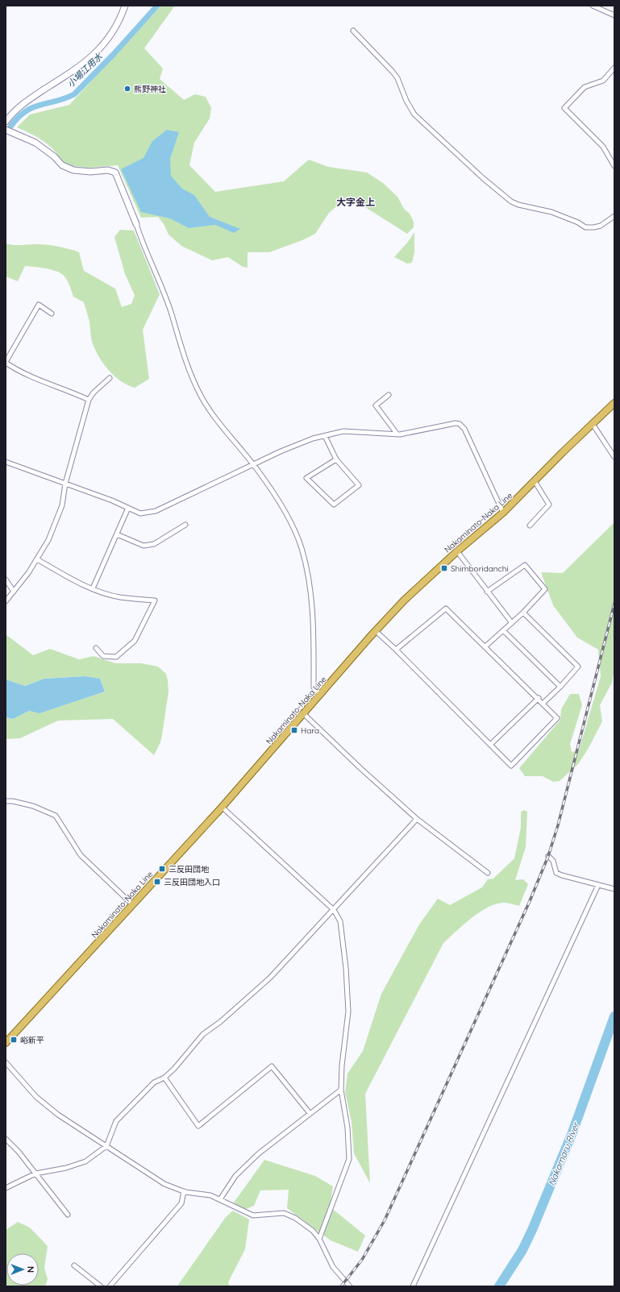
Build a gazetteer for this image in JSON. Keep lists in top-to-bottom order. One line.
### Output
{"streets":{"main road":["Nakaminato-Naka Line"]},"districts":["大字金上"],"water":["小場江用水","Nakamaru River"],"places":{"other":["熊野神社"],"transit":["Shimboridanchi","Hara","三反田団地","三反田団地入口","峪新平"]},"north":"right"}
